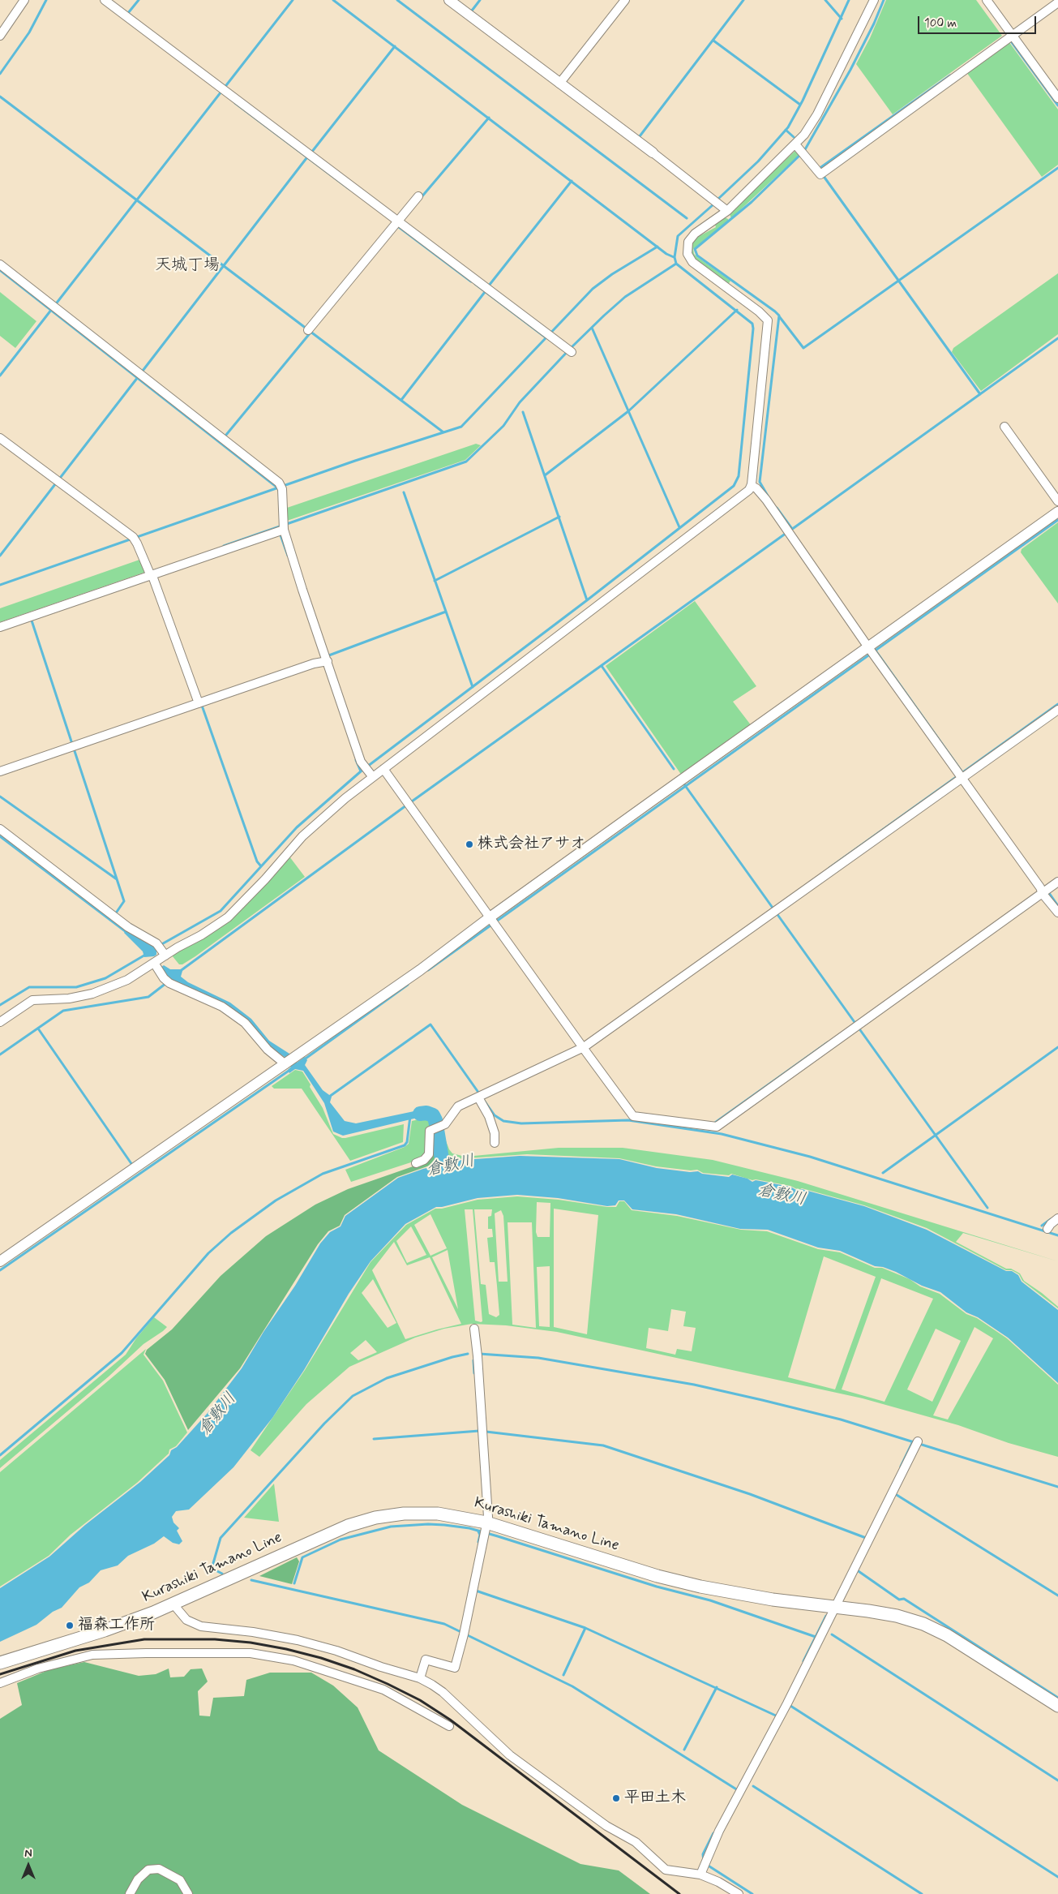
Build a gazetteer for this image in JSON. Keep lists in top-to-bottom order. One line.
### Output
{"streets":{"main road":["Kurashiki Tamano Line"]},"districts":["天城丁場"],"water":["倉敷川"],"places":["株式会社アサオ","福森工作所","平田土木"],"scale_bar":"100 m","north":"top"}
